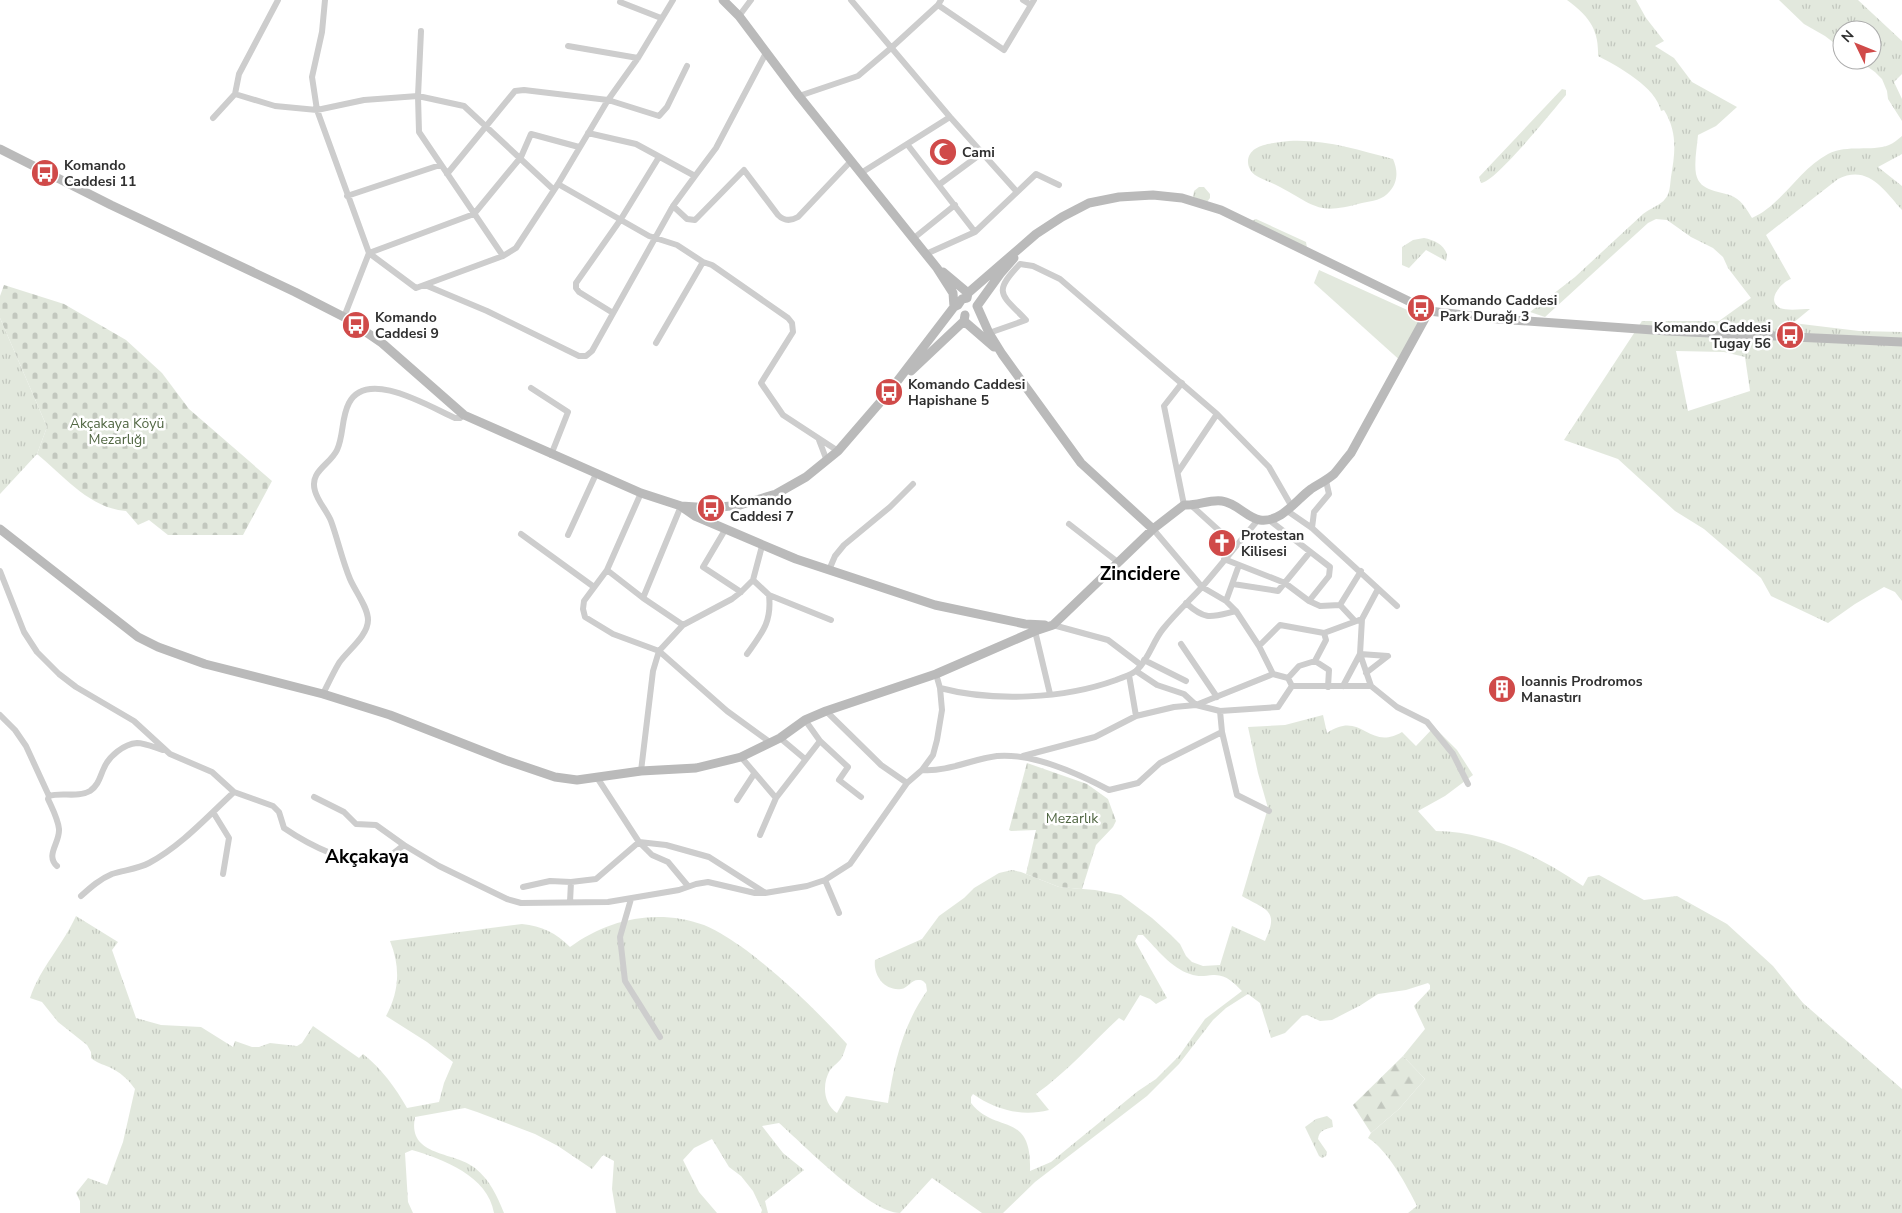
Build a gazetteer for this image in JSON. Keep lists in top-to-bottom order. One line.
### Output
{"districts":["Zincidere","Akçakaya"],"parks":["Akçakaya Köyü Mezarlığı","Mezarlık"],"places":{"mosque":["Cami"],"bus stop":["Komando Caddesi 11","Komando Caddesi Park Durağı 3","Komando Caddesi 9","Komando Caddesi Tugay 56","Komando Caddesi Hapishane 5","Komando Caddesi 7"],"church":["Protestan Kilisesi"],"building":["Ioannis Prodromos Manastırı"]},"north":"top left"}
